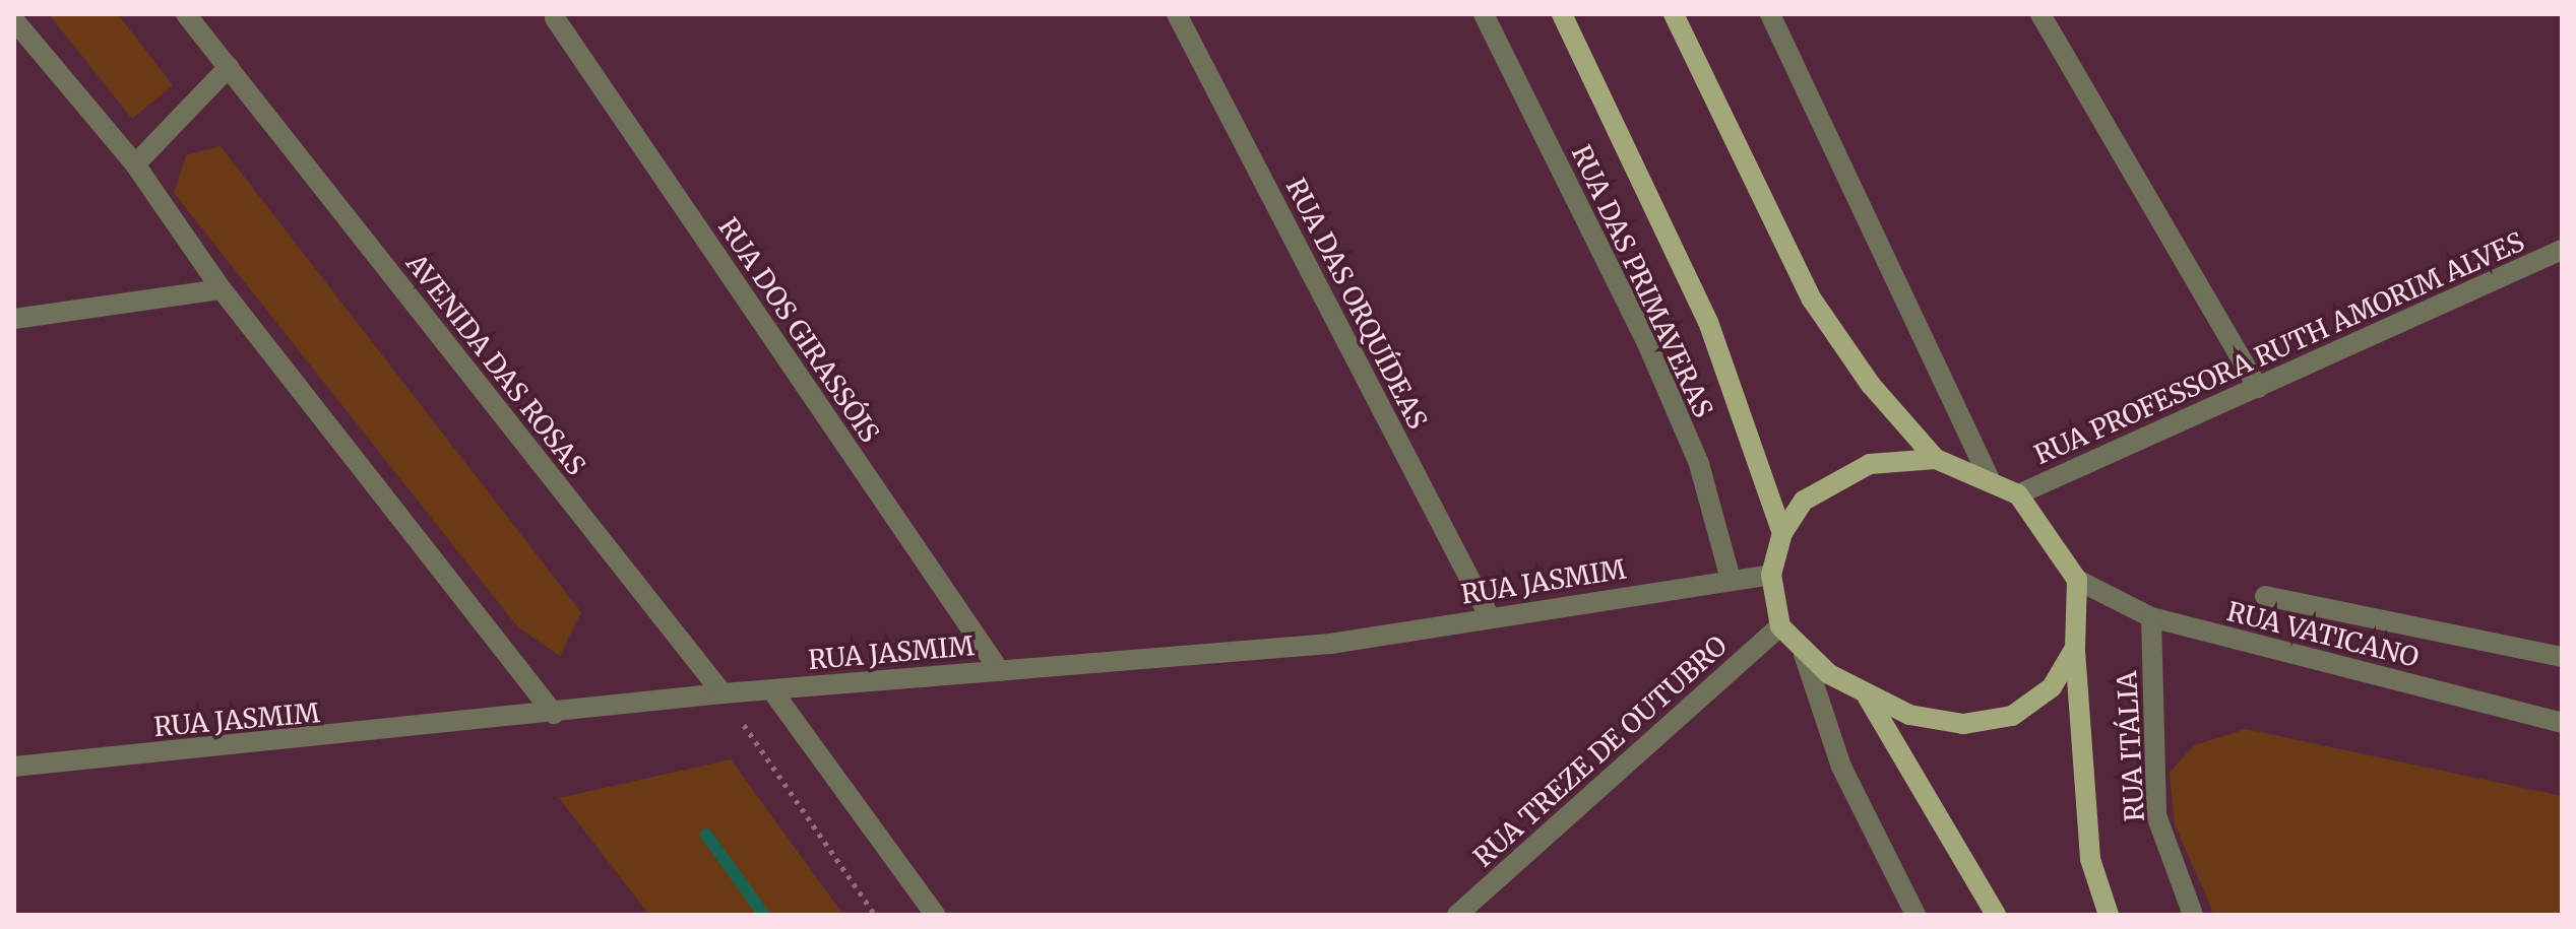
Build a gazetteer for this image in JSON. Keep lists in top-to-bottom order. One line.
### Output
{"streets":{"street":["RUA DAS PRIMAVERAS","RUA DAS ORQUÍDEAS","RUA DOS GIRASSÓIS","RUA PROFESSORA RUTH AMORIM ALVES","AVENIDA DAS ROSAS","RUA JASMIM","RUA VATICANO","RUA ITÁLIA","RUA TREZE DE OUTUBRO"]},"crossings":[["RUA DAS PRIMAVERAS","RUA JASMIM"],["RUA DAS ORQUÍDEAS","RUA JASMIM"],["RUA DOS GIRASSÓIS","RUA JASMIM"],["RUA PROFESSORA RUTH AMORIM ALVES","RUA JASMIM"],["RUA PROFESSORA RUTH AMORIM ALVES","RUA VATICANO"],["RUA PROFESSORA RUTH AMORIM ALVES","RUA TREZE DE OUTUBRO"],["AVENIDA DAS ROSAS","RUA JASMIM"],["RUA JASMIM","RUA VATICANO"],["RUA JASMIM","RUA TREZE DE OUTUBRO"],["RUA VATICANO","RUA ITÁLIA"],["RUA VATICANO","RUA TREZE DE OUTUBRO"]]}
